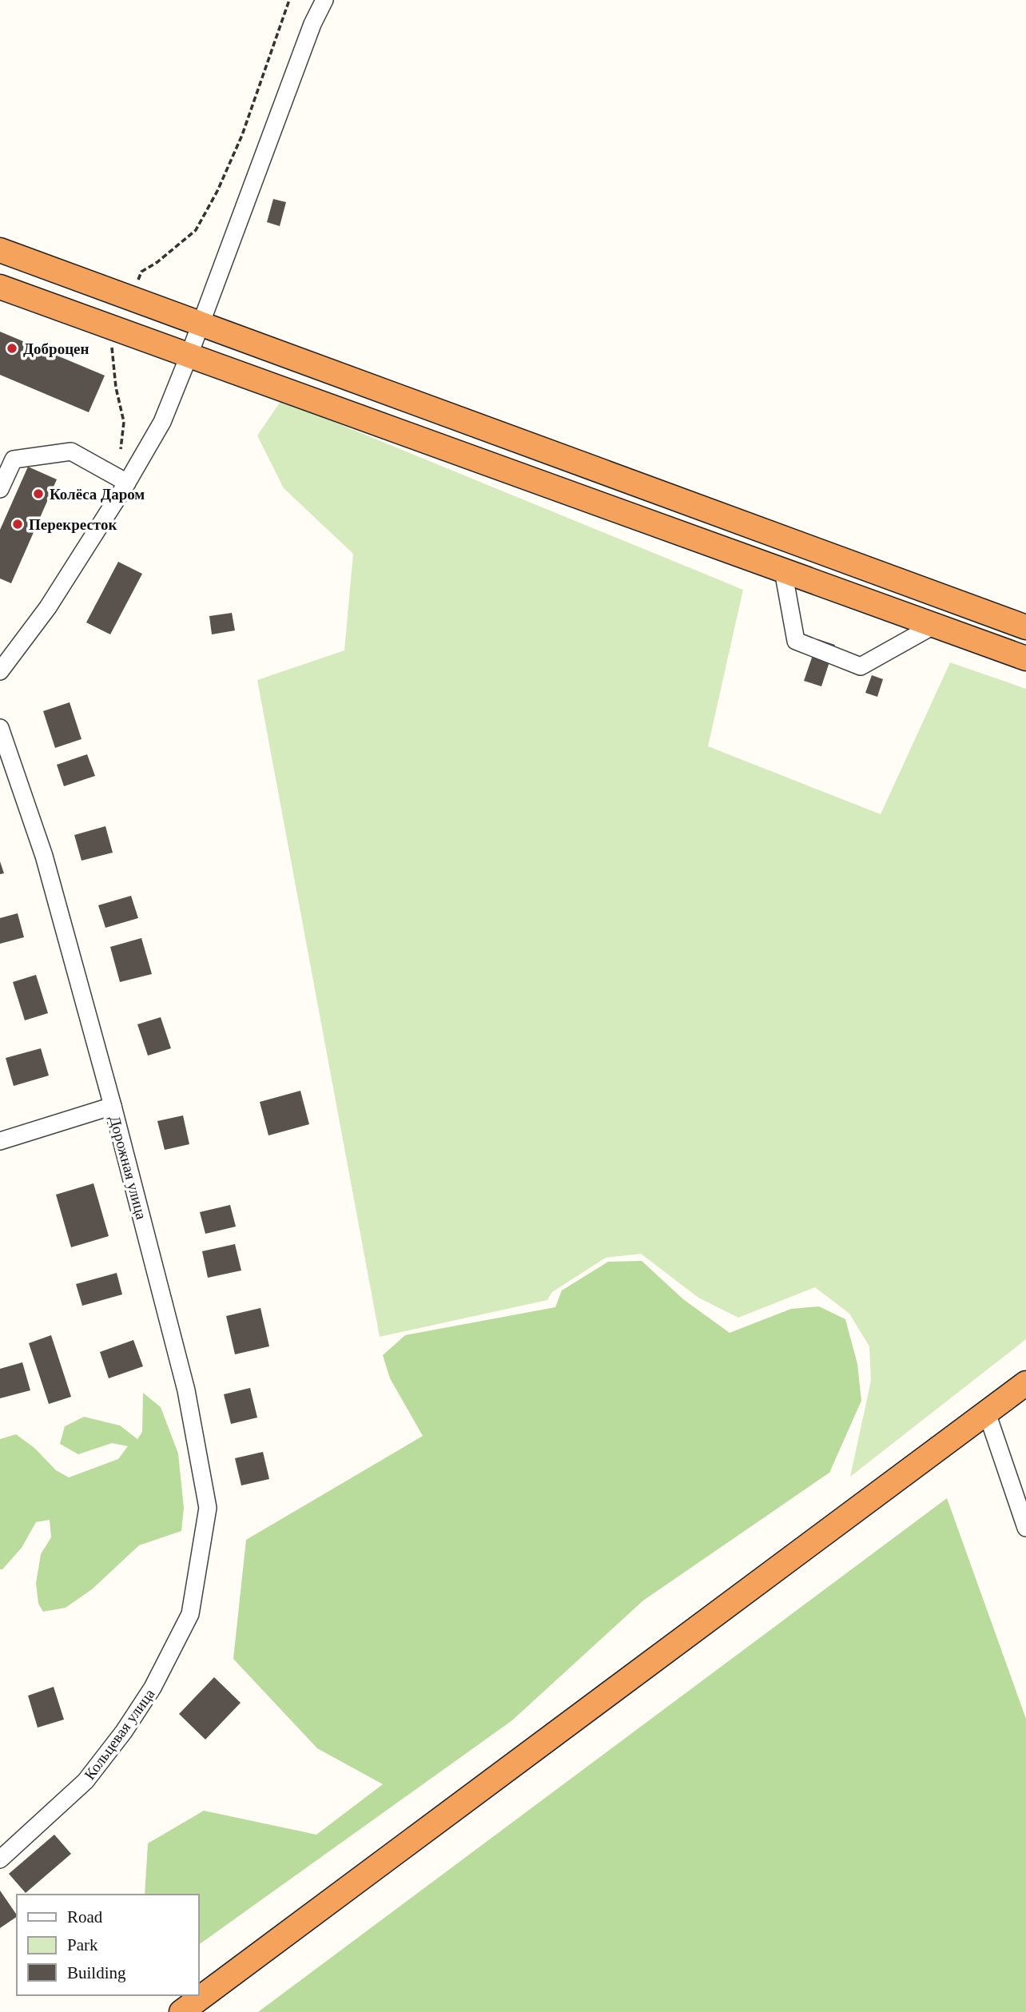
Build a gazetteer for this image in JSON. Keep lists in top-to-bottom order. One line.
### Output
{"streets":{"street":["Дорожная улица","Кольцевая улица"]},"crossings":[["Дорожная улица","Кольцевая улица"]],"places":["Доброцен","Колёса Даром","Перекресток"],"legend":["Road","Park","Building"]}
